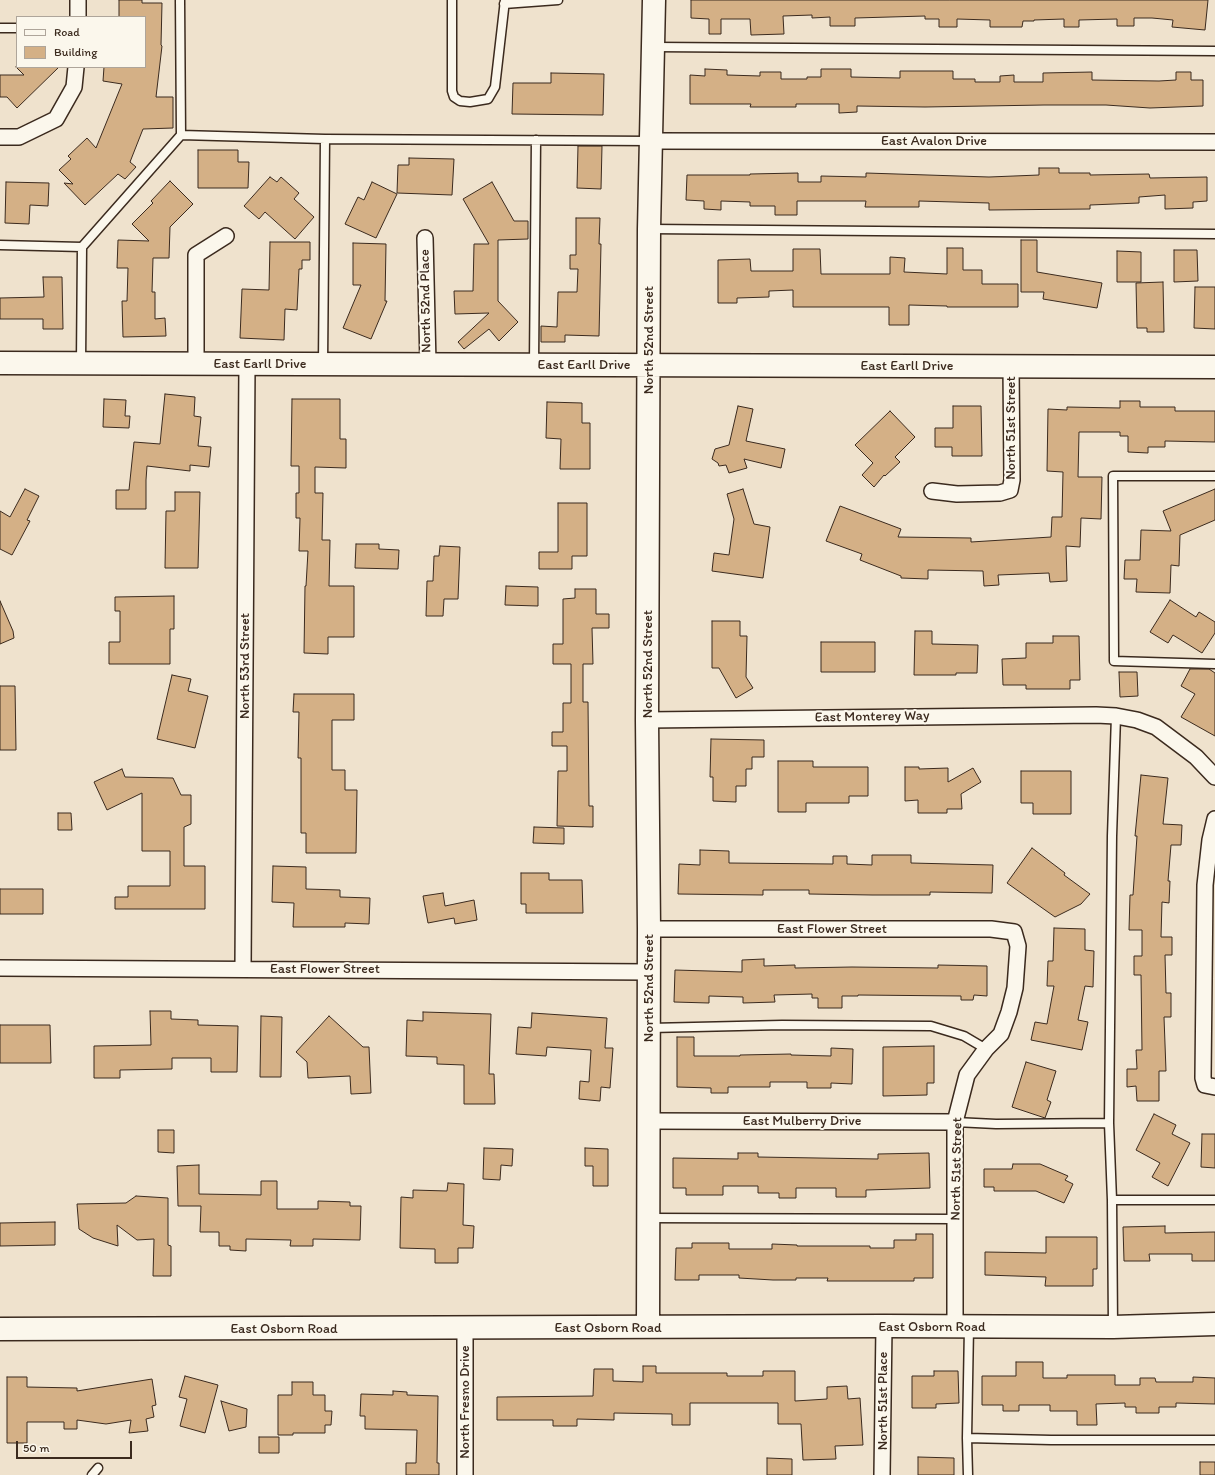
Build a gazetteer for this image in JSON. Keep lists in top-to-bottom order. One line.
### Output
{"streets":{"street":["East Avalon Drive","North 52nd Place","North 52nd Street","East Earll Drive","North 51st Street","North 53rd Street","East Monterey Way","East Flower Street","East Mulberry Drive","East Osborn Road","North 51st Place","North Fresno Drive"]},"crossings":[["East Avalon Drive","North 52nd Street"],["North 52nd Place","East Earll Drive"],["North 52nd Street","East Earll Drive"],["North 52nd Street","East Monterey Way"],["North 52nd Street","East Flower Street"],["North 52nd Street","East Mulberry Drive"],["North 52nd Street","East Osborn Road"],["East Earll Drive","North 51st Street"],["East Earll Drive","North 53rd Street"],["North 51st Street","East Flower Street"],["North 51st Street","East Mulberry Drive"],["North 51st Street","East Osborn Road"],["North 53rd Street","East Flower Street"],["East Osborn Road","North 51st Place"],["East Osborn Road","North Fresno Drive"]],"legend":["Road","Building"],"scale_bar":"50 m"}
